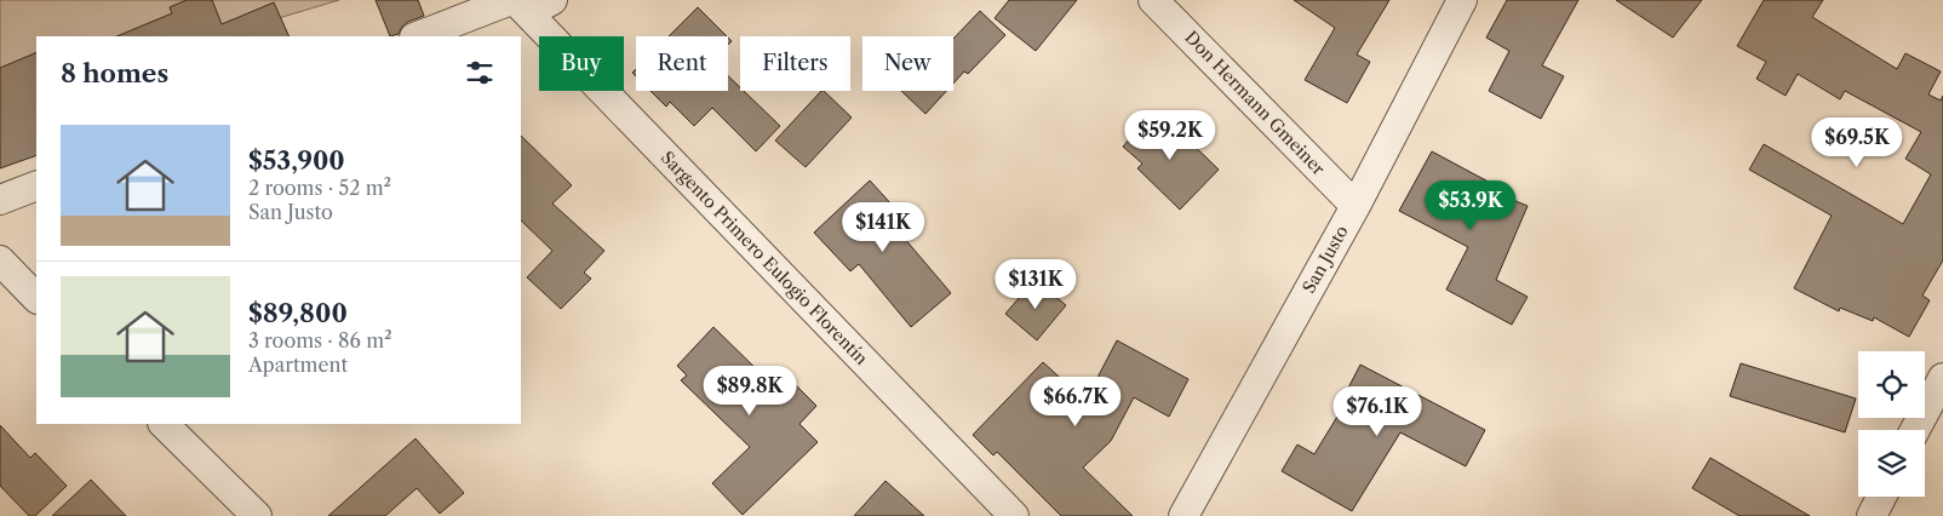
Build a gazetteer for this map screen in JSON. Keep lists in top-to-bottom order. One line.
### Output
{"streets":{"street":["Don Hermann Gmeiner","Sargento Primero Eulogio Florentín","San Justo"]},"crossings":[["Don Hermann Gmeiner","San Justo"]],"page":{"chip":["Buy","Rent","Filters","New"],"heading":"8 homes","list":[{"name":"$53,900","note":"2 rooms · 52 m² · San Justo"},{"name":"$89,800","note":"3 rooms · 86 m² · Apartment"}],"price":["$59.2K","$69.5K","$53.9K","$141K","$131K","$89.8K","$66.7K","$76.1K"]}}
